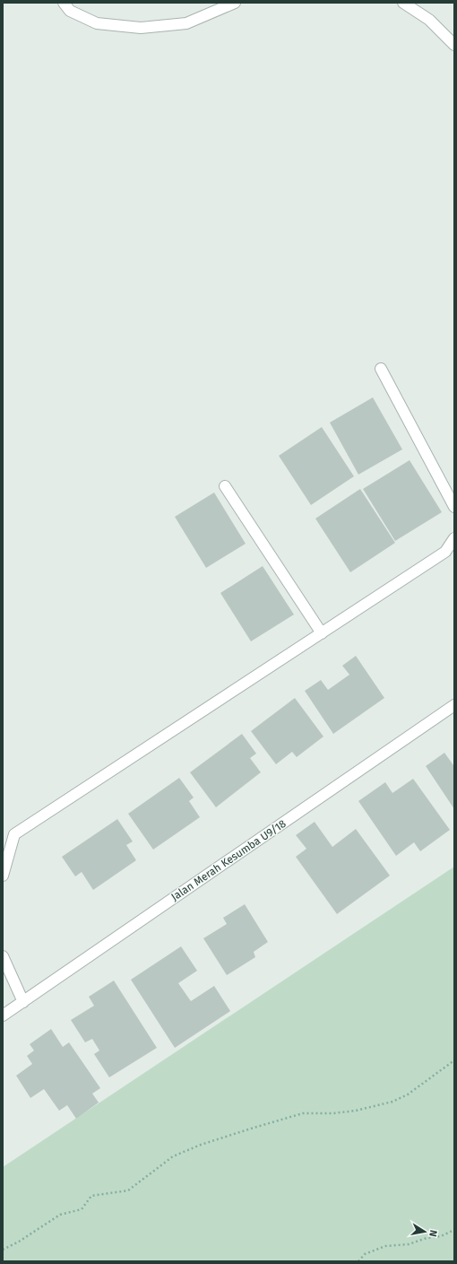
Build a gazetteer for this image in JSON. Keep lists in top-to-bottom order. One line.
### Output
{"streets":{"street":["Jalan Merah Kesumba U9/18"]},"north":"right"}
